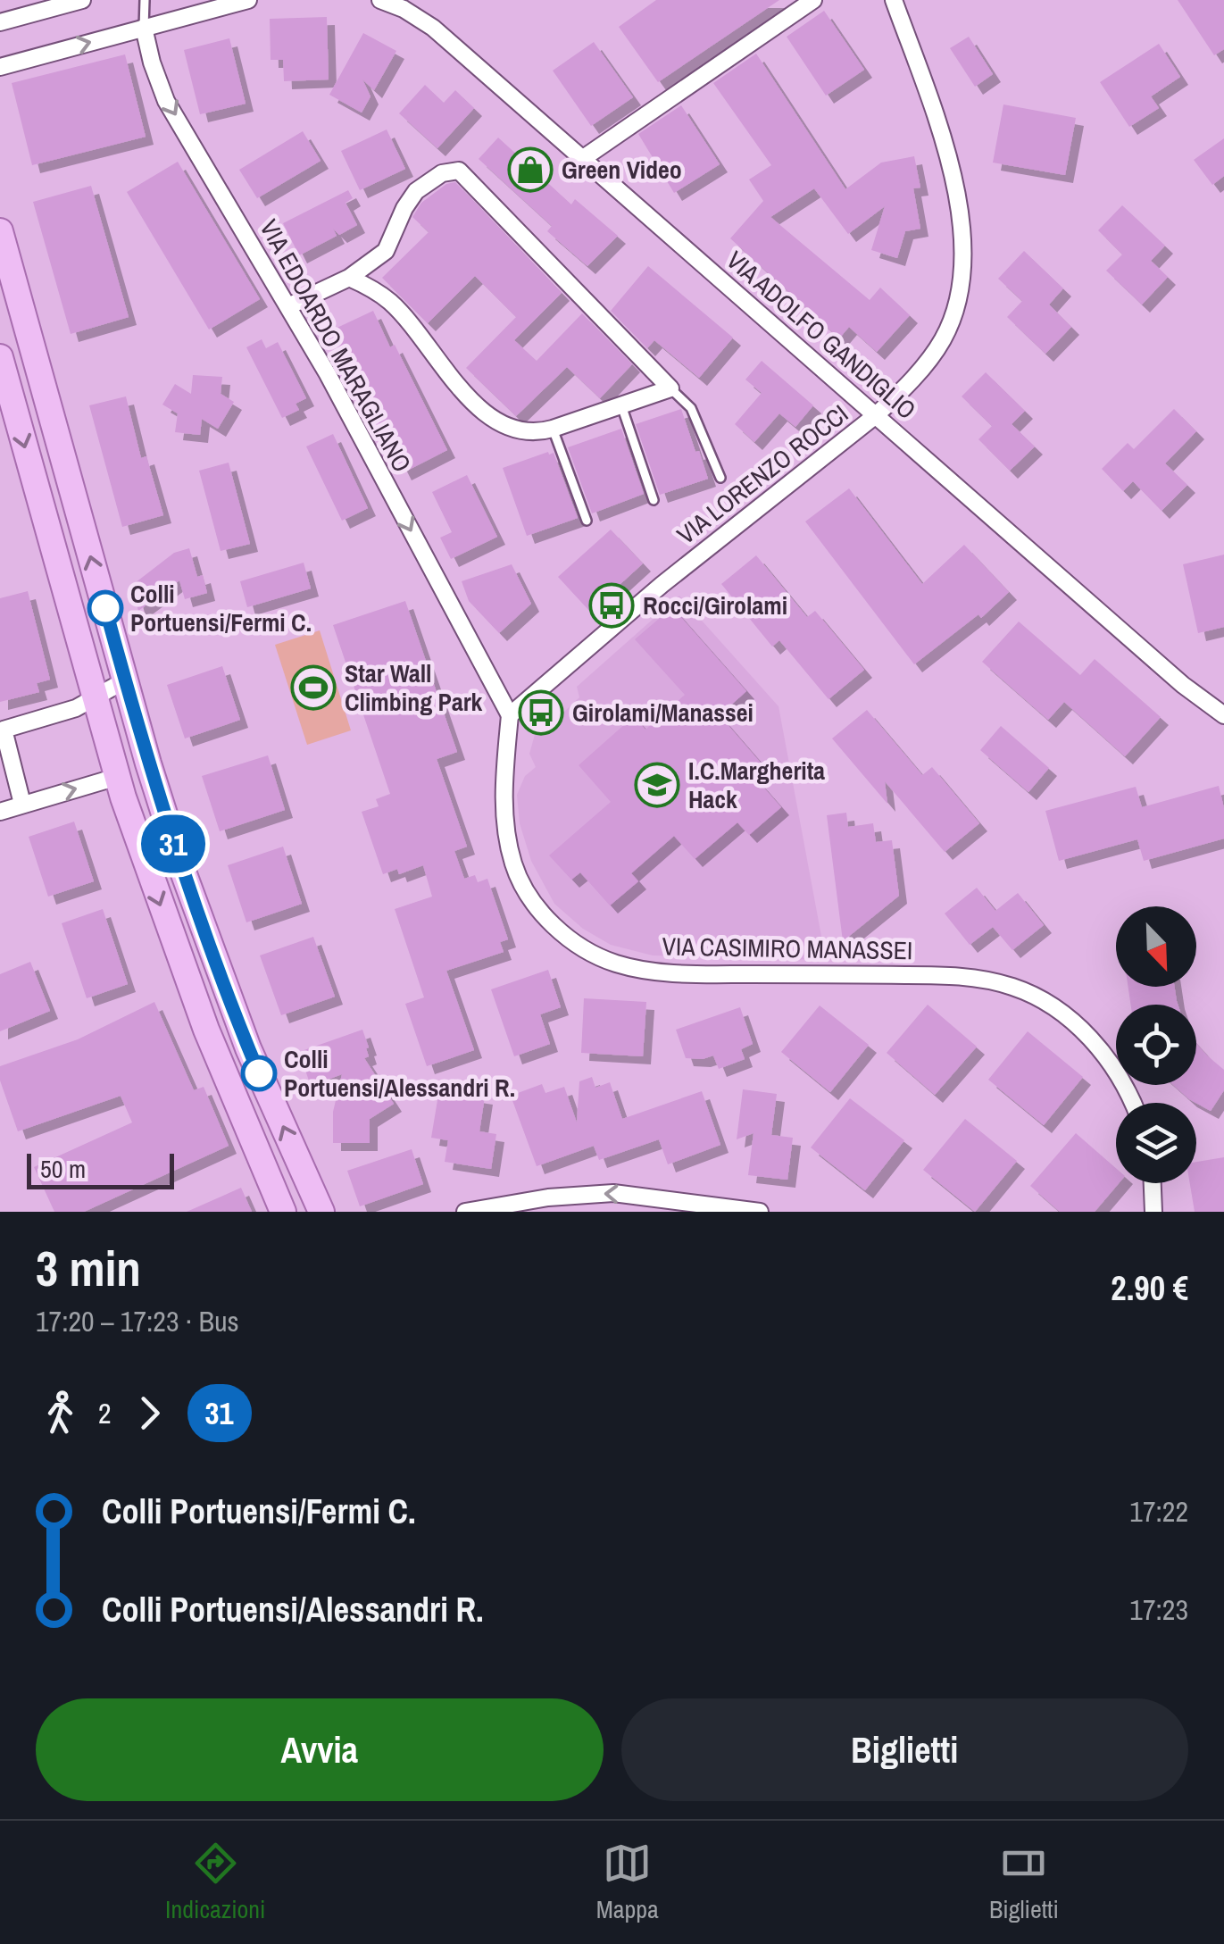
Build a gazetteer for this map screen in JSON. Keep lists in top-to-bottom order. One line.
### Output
{"streets":{"street":["VIA ADOLFO GANDIGLIO","VIA EDOARDO MARAGLIANO","VIA LORENZO ROCCI","VIA CASIMIRO MANASSEI"]},"crossings":[["VIA ADOLFO GANDIGLIO","VIA LORENZO ROCCI"],["VIA EDOARDO MARAGLIANO","VIA LORENZO ROCCI"],["VIA EDOARDO MARAGLIANO","VIA CASIMIRO MANASSEI"],["VIA LORENZO ROCCI","VIA CASIMIRO MANASSEI"]],"one_way":["VIA EDOARDO MARAGLIANO"],"places":{"shop":["Green Video"],"bus stop":["Rocci/Girolami","Girolami/Manassei"],"other":["Colli Portuensi/Fermi C.","Colli Portuensi/Alessandri R."],"sports":["Star Wall Climbing Park"],"school or university":["I.C.Margherita Hack"]},"lines":["bus line 31"],"scale_bar":"50 m","north":"bottom right","page":{"on_map":"31","scale":"50 m","heading":["3 min","17:20 – 17:23 · Bus","2.90 €"],"legs":["2","31"],"list":[{"name":"Colli Portuensi/Fermi C.","value":"17:22"},{"name":"Colli Portuensi/Alessandri R.","value":"17:23"}],"buttons":["Avvia","Biglietti"],"tabs":["Indicazioni","Mappa","Biglietti"]}}
